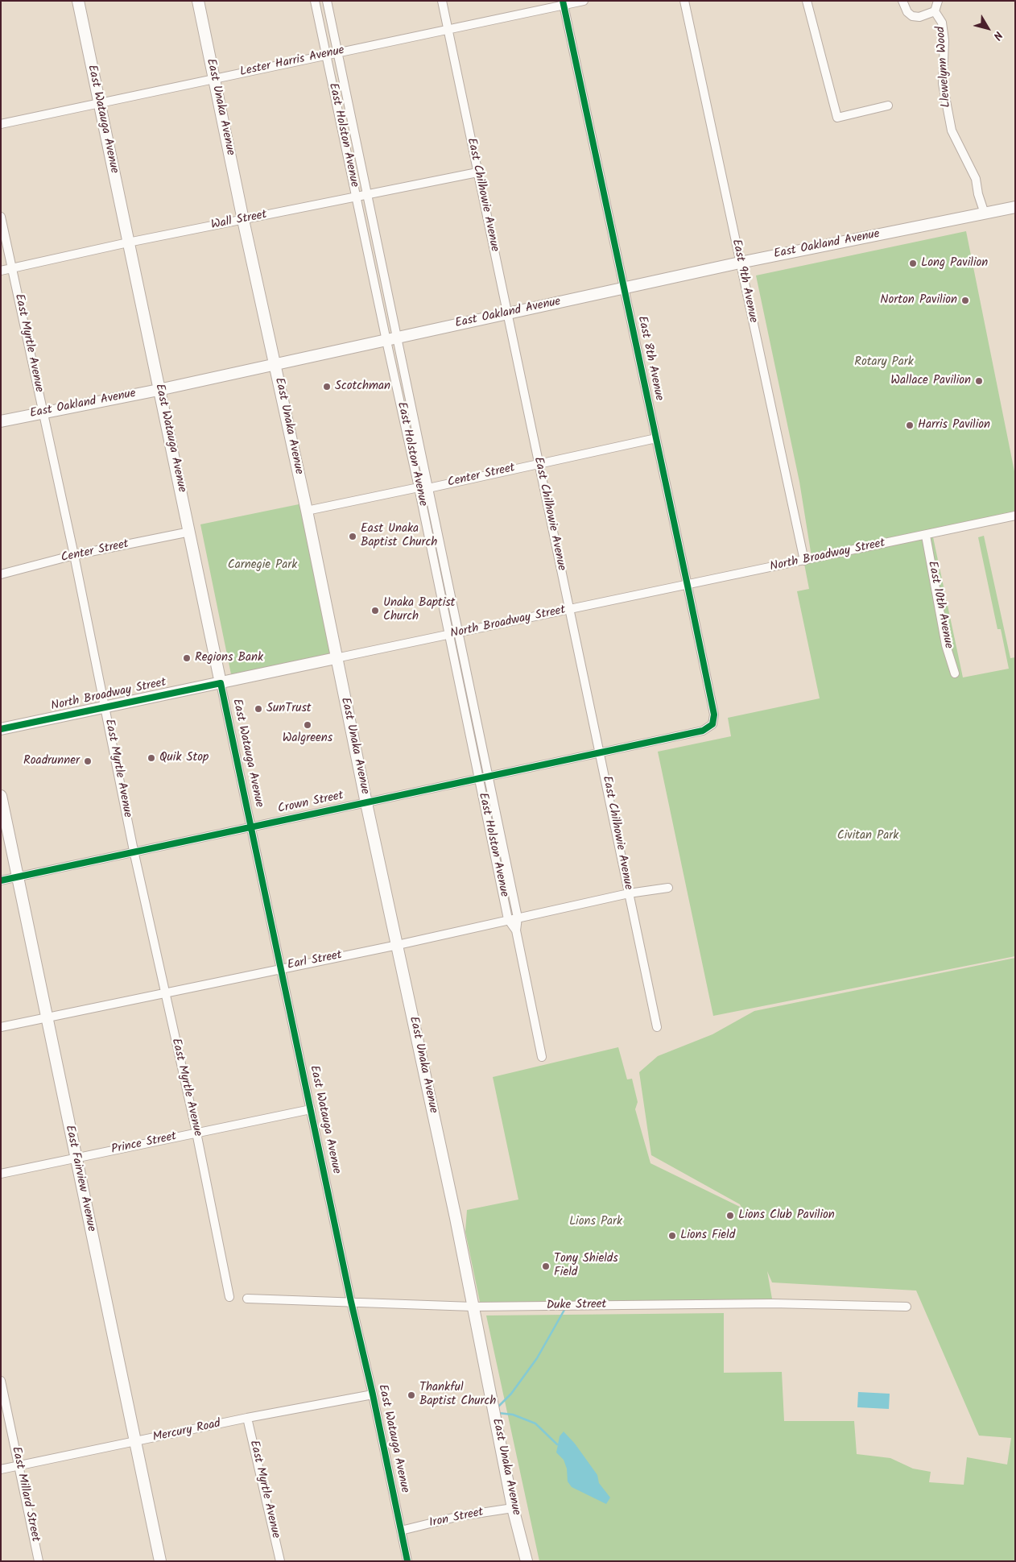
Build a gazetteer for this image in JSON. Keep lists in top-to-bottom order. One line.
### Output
{"streets":{"main road":["East Unaka Avenue","East Watauga Avenue","East Oakland Avenue","North Broadway Street","East Fairview Avenue"],"street":["Lester Harris Avenue","Llewelynn Wood","East Holston Avenue","East Chilhowie Avenue","Wall Street","East 9th Avenue","East Myrtle Avenue","East 8th Avenue","Center Street","East 10th Avenue","Crown Street","Earl Street","Prince Street","Duke Street","Mercury Road","East Millard Street","Iron Street"]},"crossings":[["Lester Harris Avenue","East Unaka Avenue"],["Lester Harris Avenue","East Watauga Avenue"],["Lester Harris Avenue","East Holston Avenue"],["Lester Harris Avenue","East Chilhowie Avenue"],["Lester Harris Avenue","East 8th Avenue"],["Llewelynn Wood","East Oakland Avenue"],["East Unaka Avenue","Wall Street"],["East Unaka Avenue","East Oakland Avenue"],["East Unaka Avenue","Center Street"],["East Unaka Avenue","North Broadway Street"],["East Unaka Avenue","Crown Street"],["East Unaka Avenue","Earl Street"],["East Unaka Avenue","Duke Street"],["East Unaka Avenue","Iron Street"],["East Watauga Avenue","Wall Street"],["East Watauga Avenue","East Oakland Avenue"],["East Watauga Avenue","Center Street"],["East Watauga Avenue","North Broadway Street"],["East Watauga Avenue","Crown Street"],["East Watauga Avenue","Earl Street"],["East Watauga Avenue","Prince Street"],["East Watauga Avenue","Duke Street"],["East Watauga Avenue","Mercury Road"],["East Watauga Avenue","Iron Street"],["East Holston Avenue","Wall Street"],["East Holston Avenue","East Oakland Avenue"],["East Holston Avenue","Center Street"],["East Holston Avenue","North Broadway Street"],["East Holston Avenue","Crown Street"],["East Holston Avenue","Earl Street"],["East Chilhowie Avenue","Wall Street"],["East Chilhowie Avenue","East Oakland Avenue"],["East Chilhowie Avenue","Center Street"],["East Chilhowie Avenue","North Broadway Street"],["East Chilhowie Avenue","Crown Street"],["East Chilhowie Avenue","Earl Street"],["Wall Street","East Myrtle Avenue"],["East Oakland Avenue","East 9th Avenue"],["East Oakland Avenue","East Myrtle Avenue"],["East Oakland Avenue","East 8th Avenue"],["East 9th Avenue","North Broadway Street"],["East Myrtle Avenue","Center Street"],["East Myrtle Avenue","North Broadway Street"],["East Myrtle Avenue","Crown Street"],["East Myrtle Avenue","Earl Street"],["East Myrtle Avenue","Prince Street"],["East Myrtle Avenue","Mercury Road"],["East 8th Avenue","Center Street"],["East 8th Avenue","North Broadway Street"],["East 8th Avenue","Crown Street"],["North Broadway Street","East 10th Avenue"],["Crown Street","East Fairview Avenue"],["Earl Street","East Fairview Avenue"],["Prince Street","East Fairview Avenue"],["East Fairview Avenue","Mercury Road"],["Mercury Road","East Millard Street"]],"parks":["Rotary Park","Carnegie Park","Civitan Park","Lions Park"],"places":["Long Pavilion","Norton Pavilion","Wallace Pavilion","Scotchman","Harris Pavilion","East Unaka Baptist Church","Unaka Baptist Church","Regions Bank","SunTrust","Walgreens","Quik Stop","Roadrunner","Lions Club Pavilion","Lions Field","Tony Shields Field","Thankful Baptist Church"],"north":"bottom right"}
